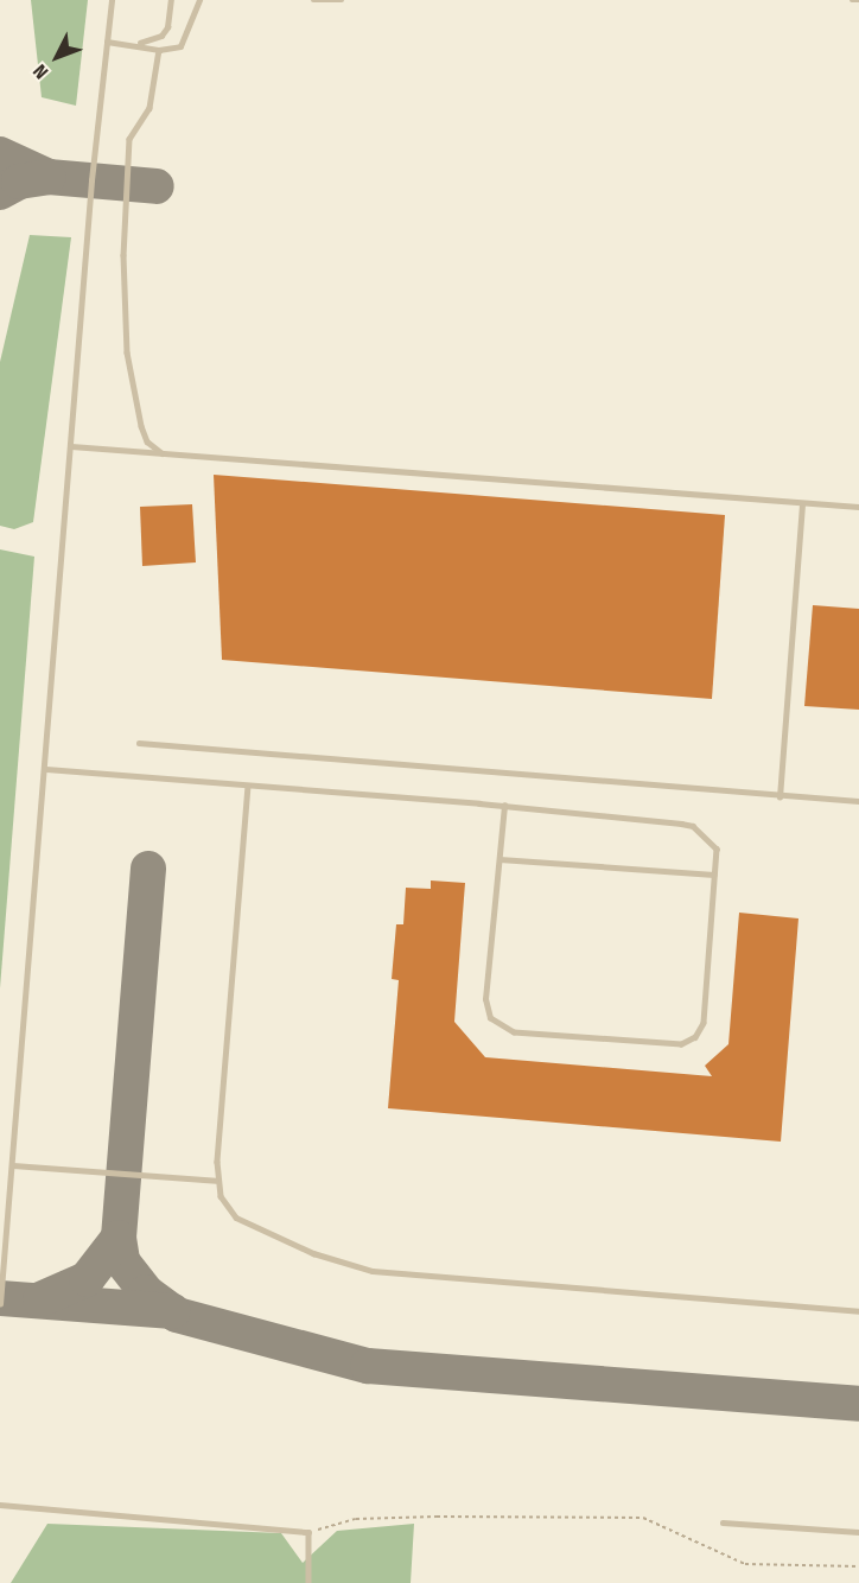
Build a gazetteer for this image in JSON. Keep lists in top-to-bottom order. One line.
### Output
{"north":"bottom left"}
